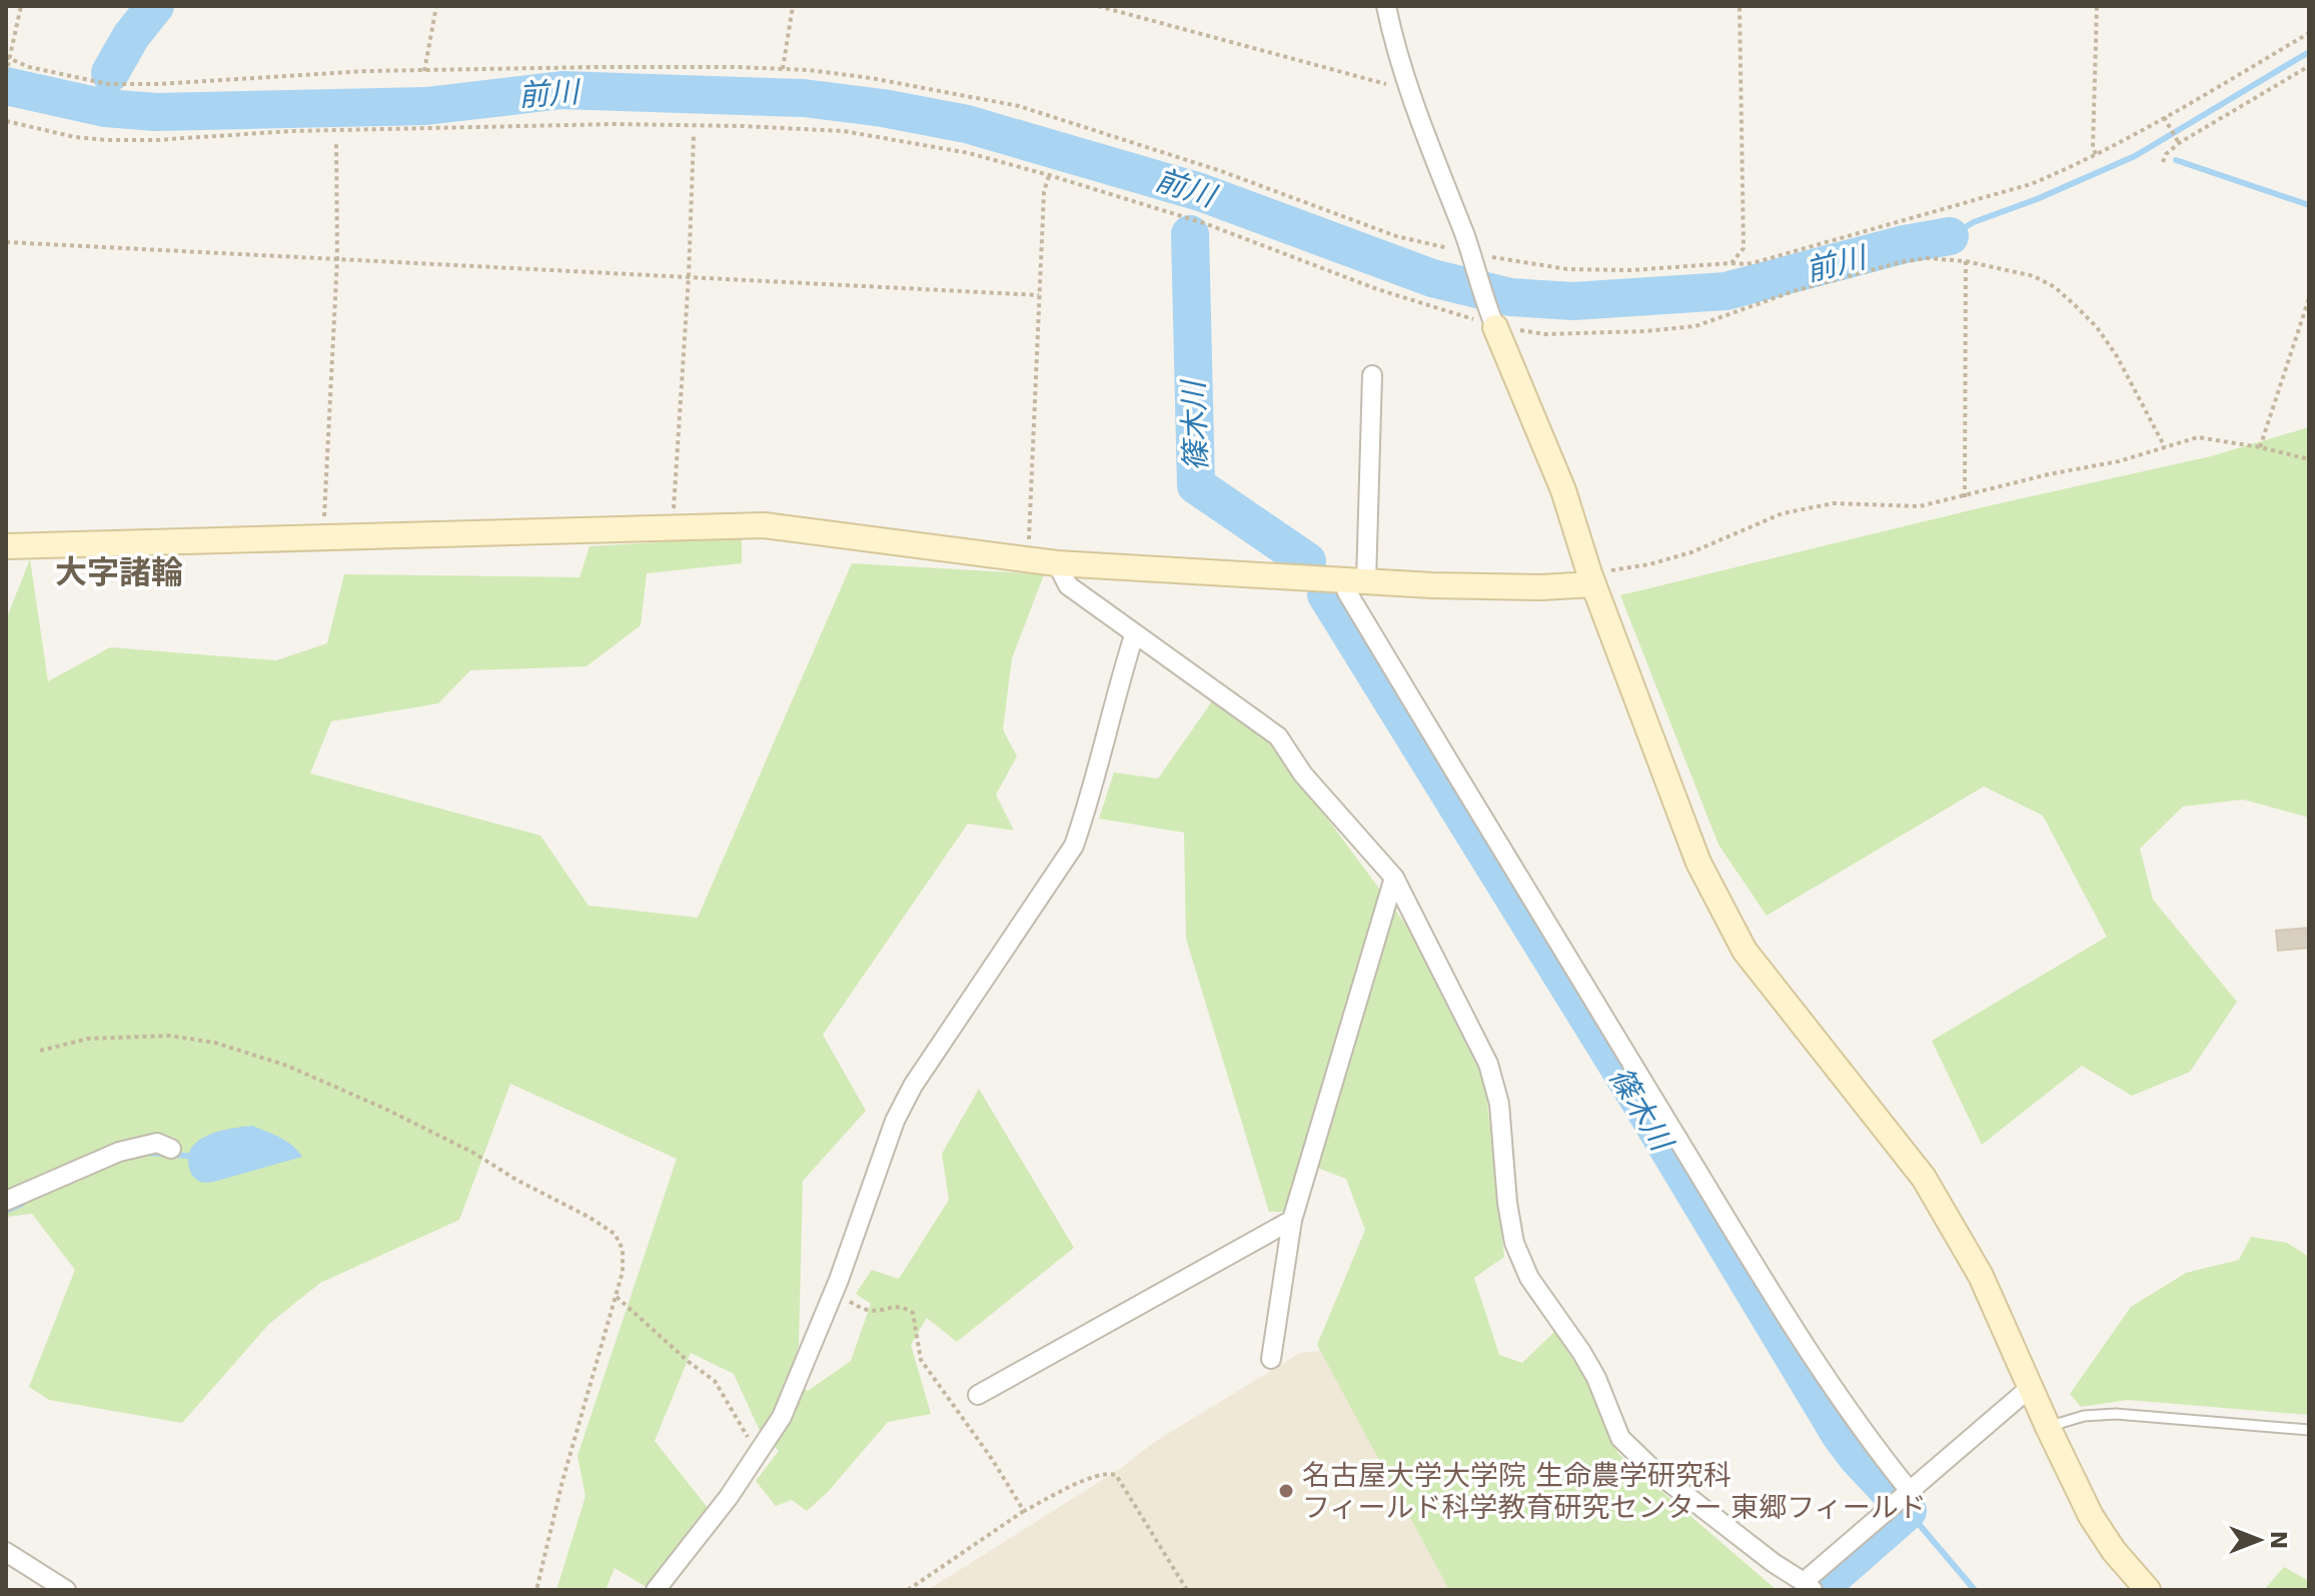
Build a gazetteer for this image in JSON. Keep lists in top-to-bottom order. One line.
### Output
{"districts":["大字諸輪"],"water":["前川","篠木川"],"places":["名古屋大学大学院 生命農学研究科 フィールド科学教育研究センター 東郷フィールド"],"north":"right"}
